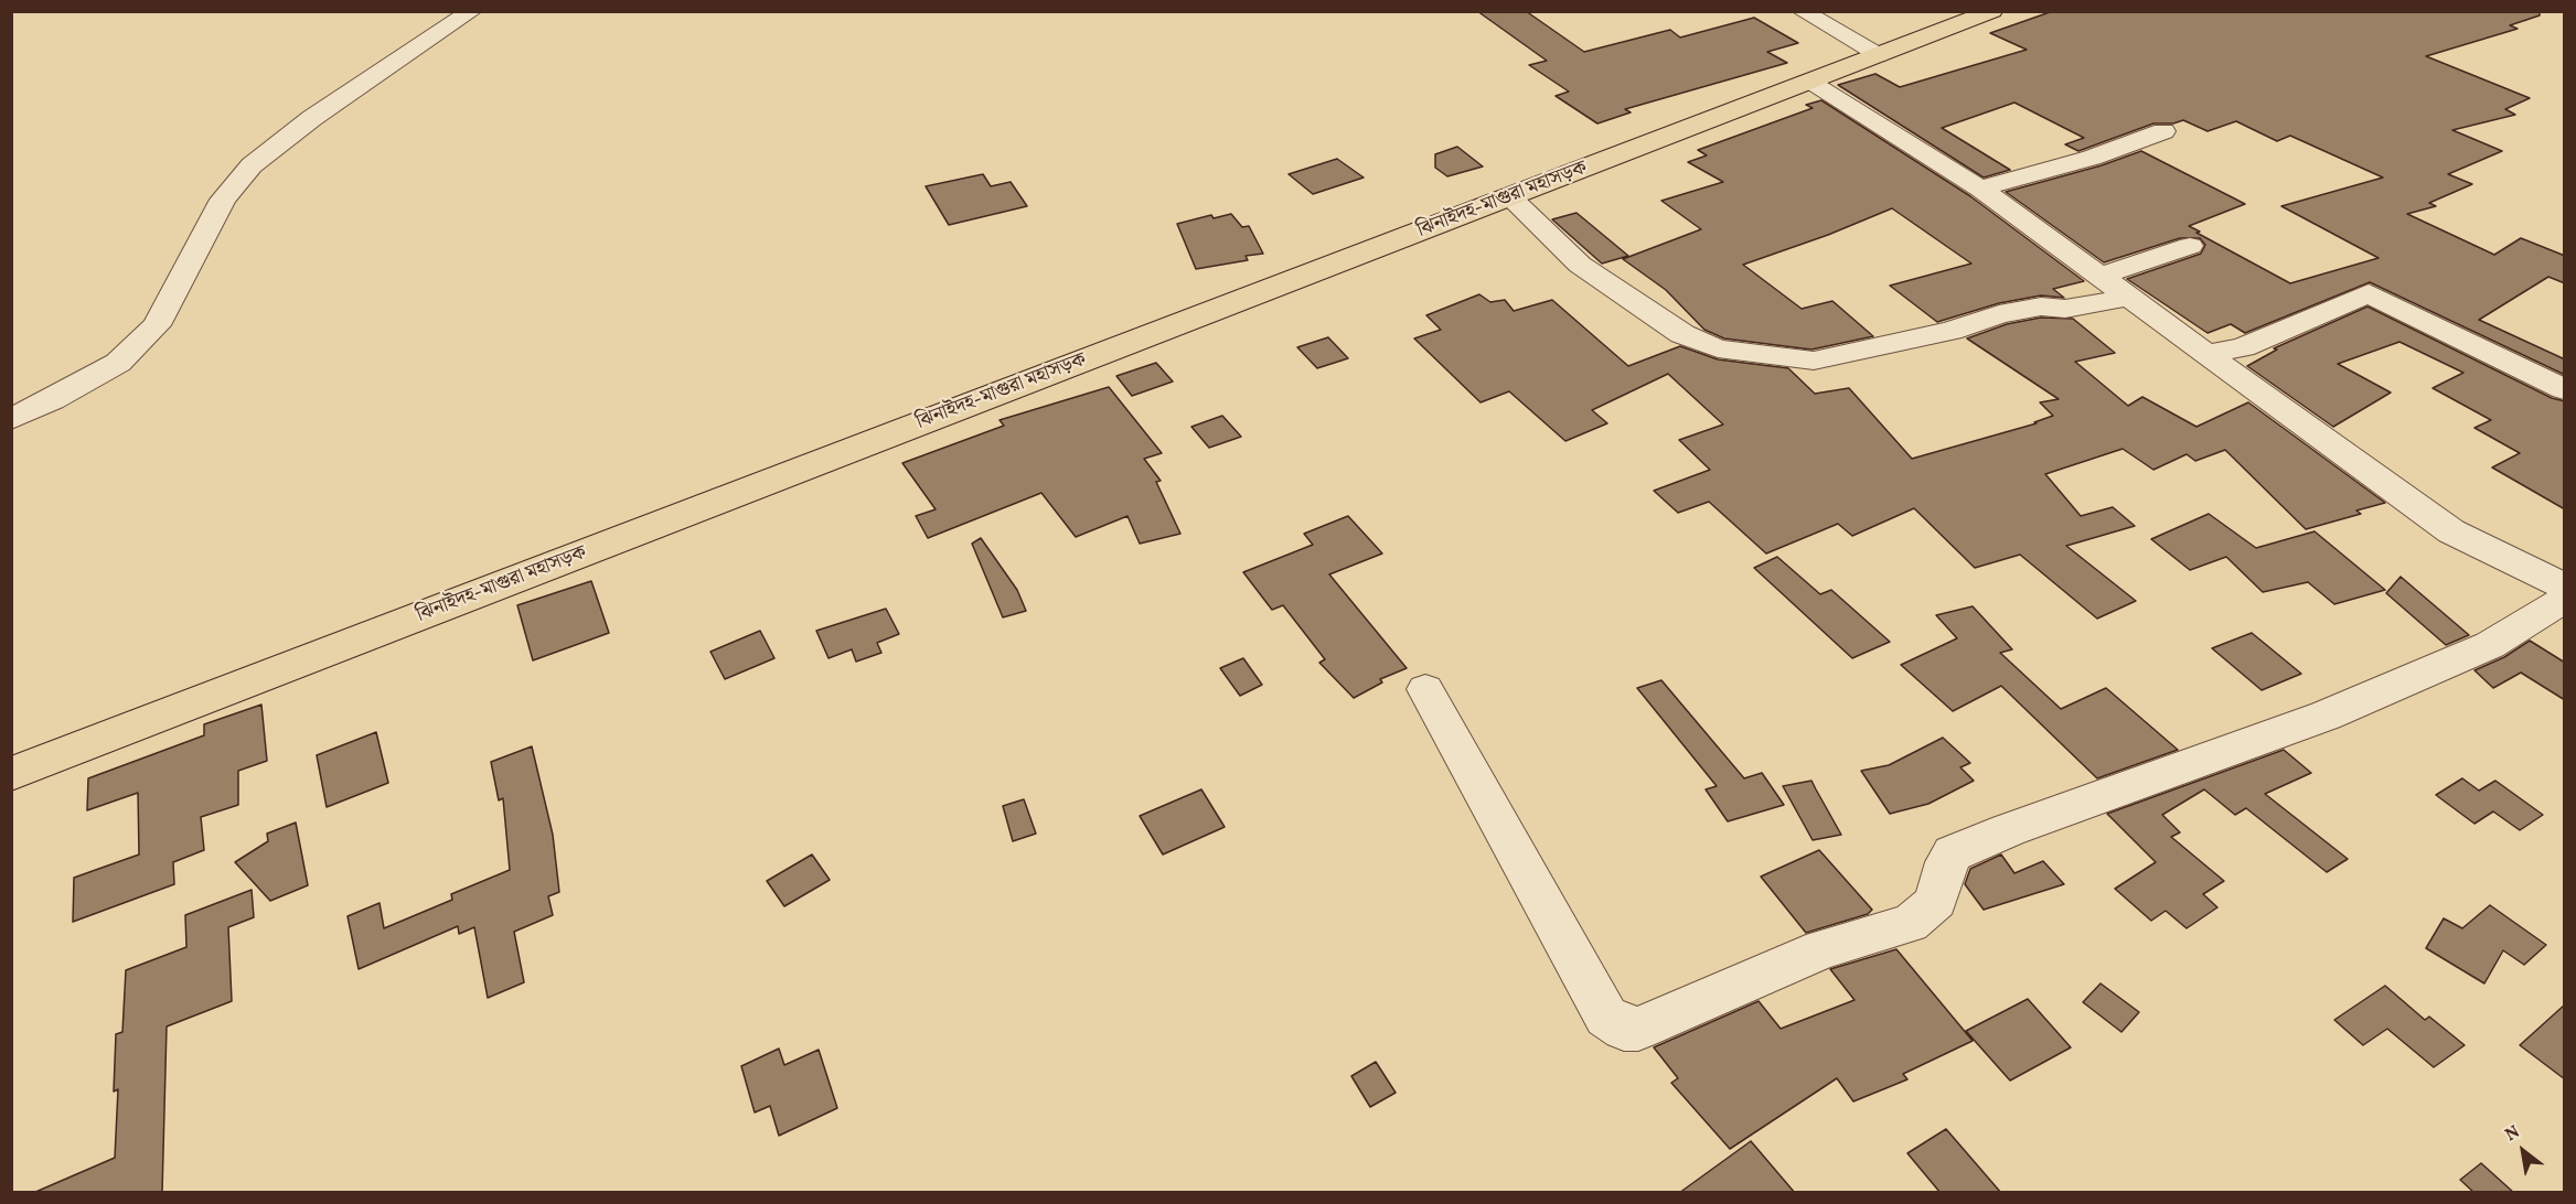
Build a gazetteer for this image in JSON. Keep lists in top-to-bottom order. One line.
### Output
{"streets":{"highway":["ঝিনাইদহ-মাগুরা মহাসড়ক"]},"north":"top left"}
